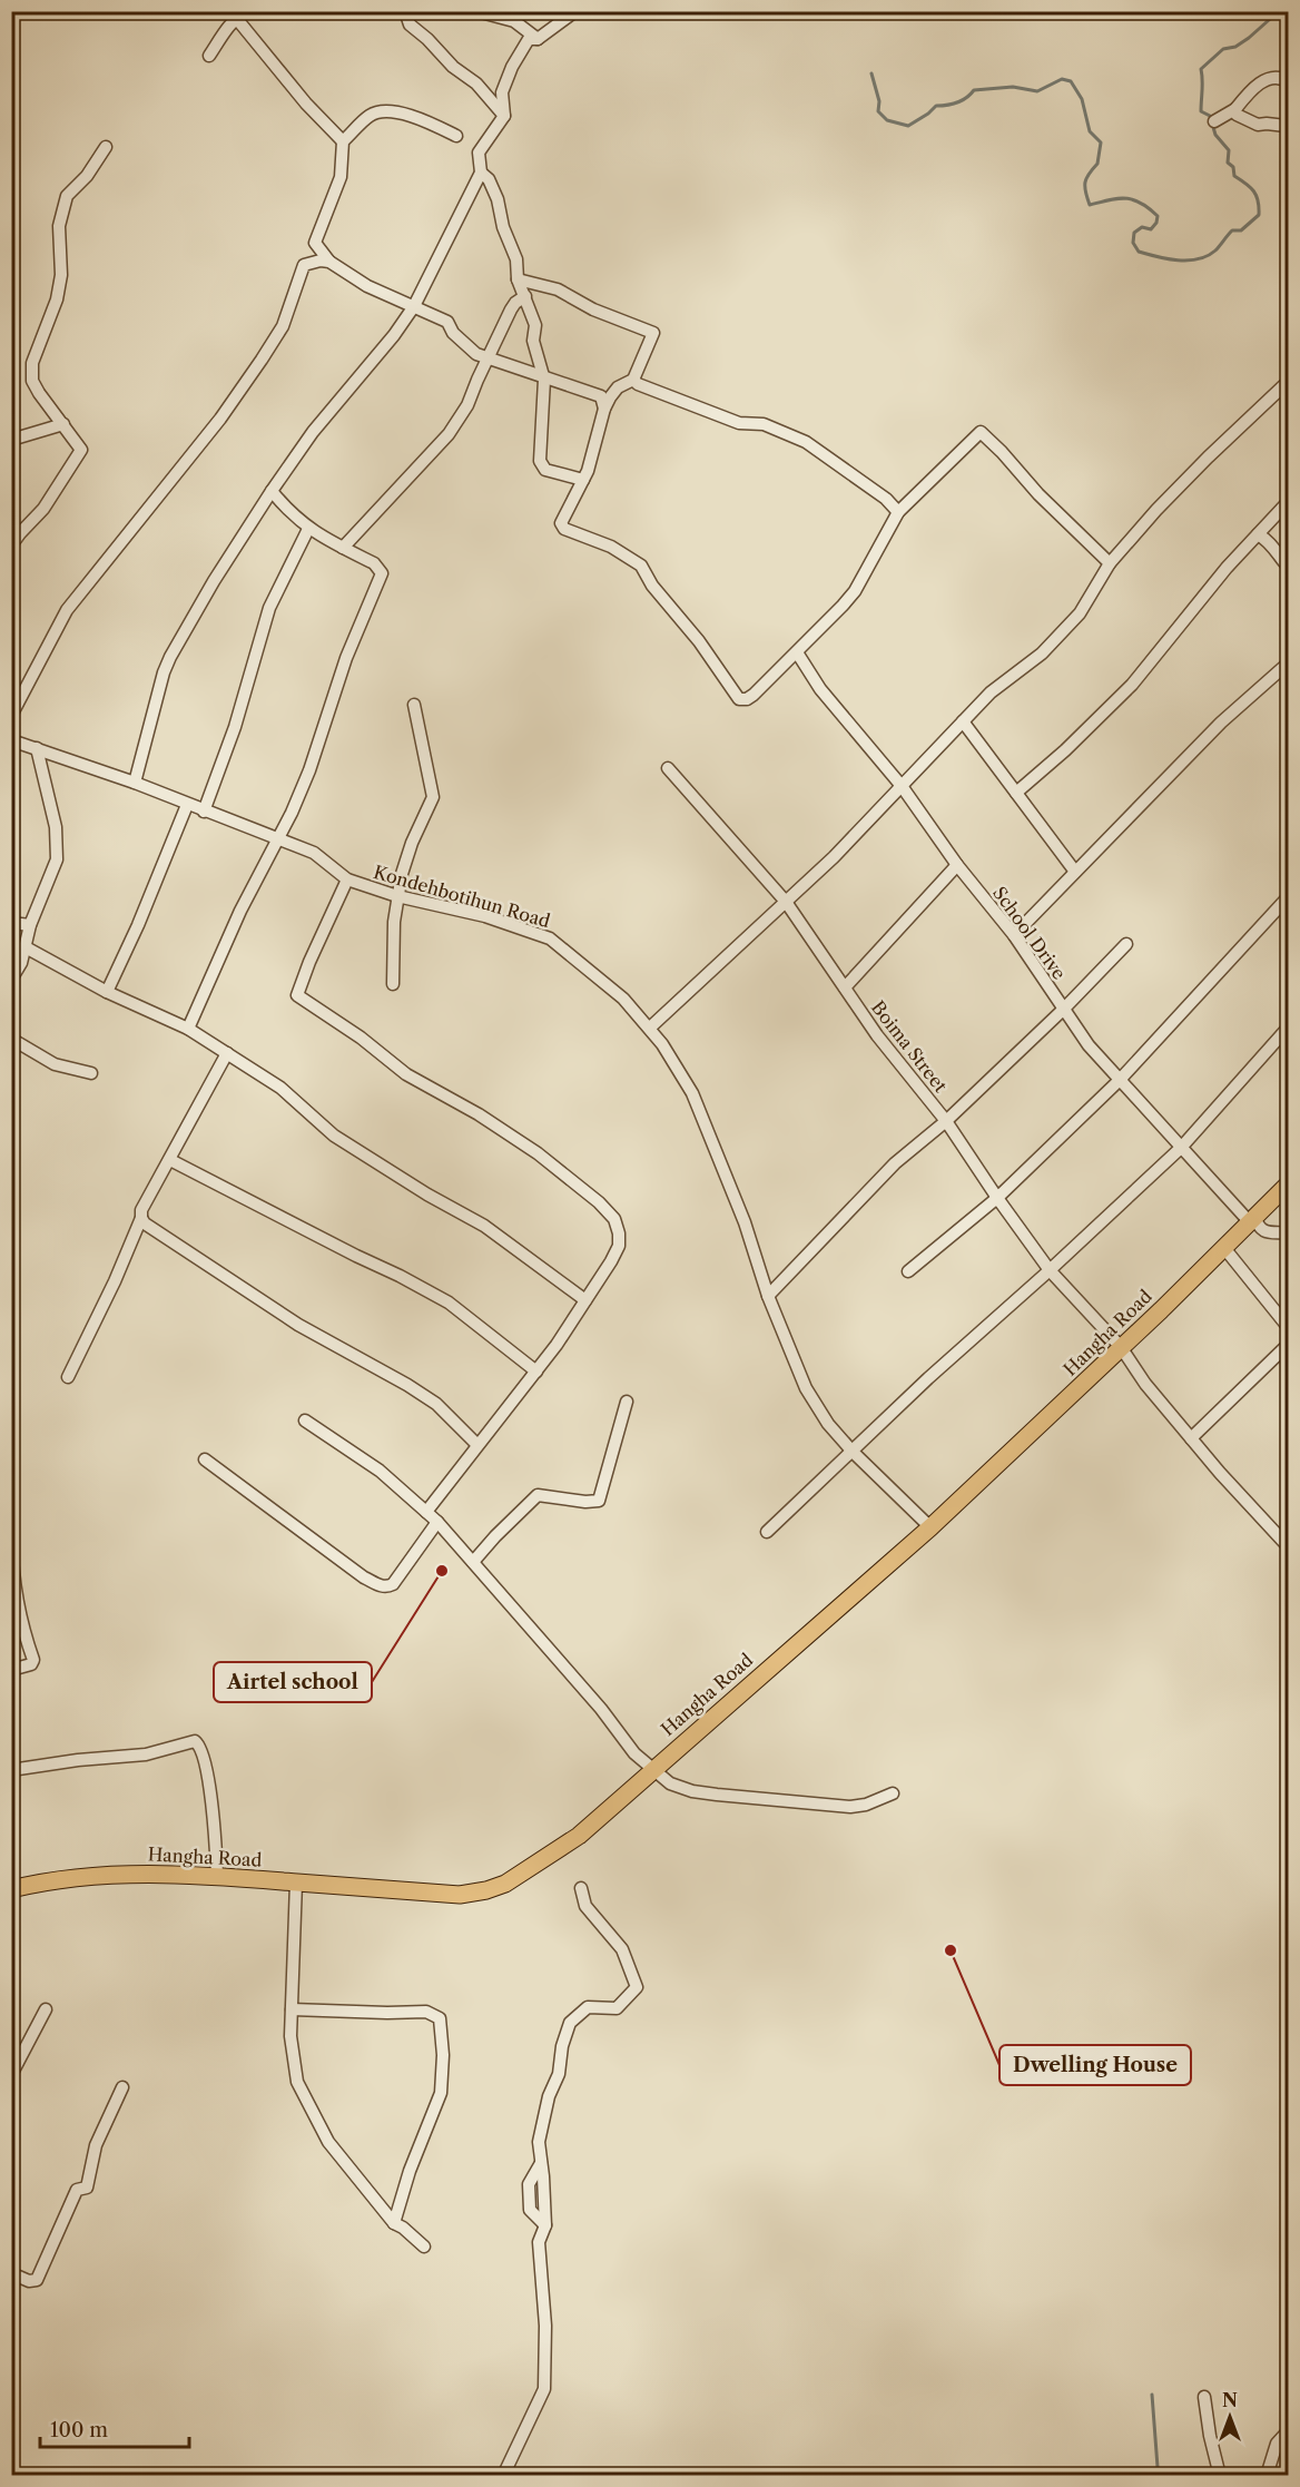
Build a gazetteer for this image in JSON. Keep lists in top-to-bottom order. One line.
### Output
{"streets":{"highway":["Hangha Road"],"street":["Kondehbotihun Road","School Drive","Boima Street"]},"crossings":[["Kondehbotihun Road","Hangha Road"],["School Drive","Hangha Road"],["Boima Street","Hangha Road"]],"places":["Airtel school","Dwelling House"],"scale_bar":"100 m","north":"top"}
